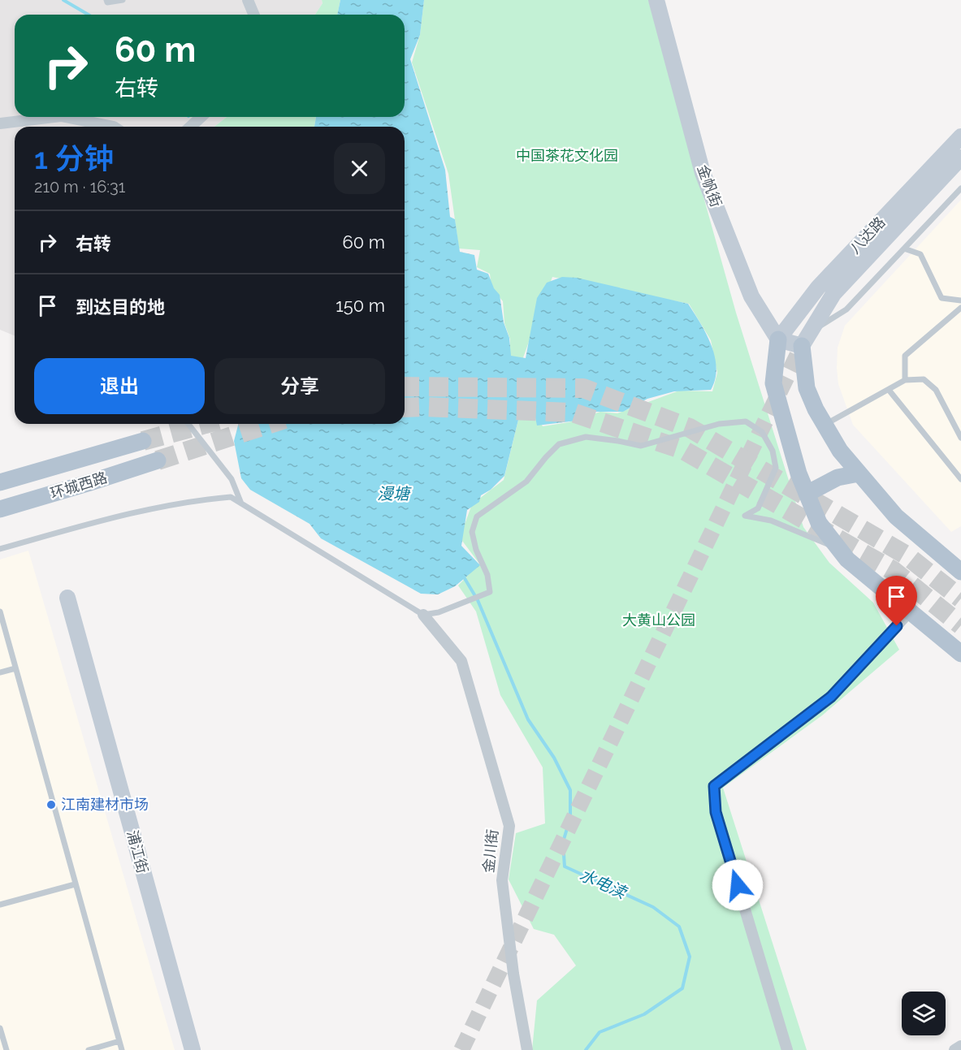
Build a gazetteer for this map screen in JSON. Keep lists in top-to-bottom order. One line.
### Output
{"streets":{"main road":["环城西路"],"street":["金帆街","八达路","金川街","浦江街"]},"crossings":[["金帆街","八达路"]],"water":["漫塘","水电渎"],"parks":["中国茶花文化园","大黄山公园"],"places":["江南建材市场"],"page":{"turn":["60 m","右转"],"heading":["1 分钟","210 m · 16:31"],"list":[{"name":"右转","value":"60 m"},{"name":"到达目的地","value":"150 m"}],"buttons":["退出","分享"]}}
